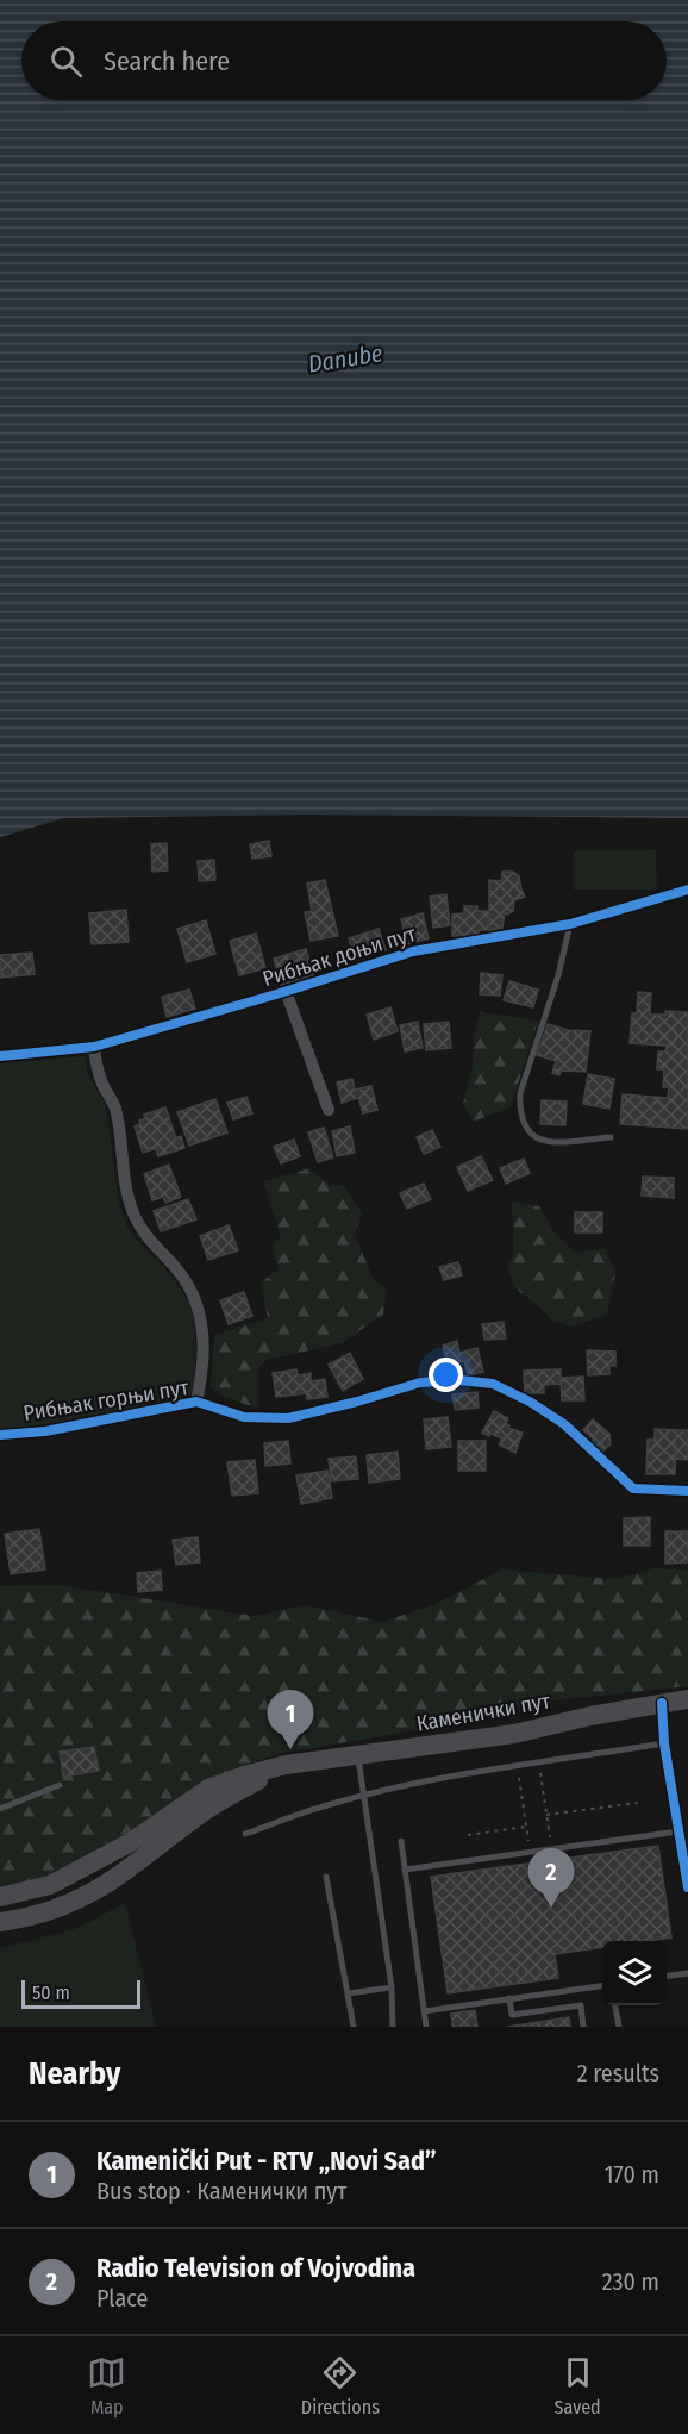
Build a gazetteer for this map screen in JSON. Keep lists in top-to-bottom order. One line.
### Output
{"streets":{"main road":["Каменички пут"],"street":["Рибњак доњи пут","Рибњак горњи пут"]},"crossings":[["Рибњак доњи пут","Рибњак горњи пут"]],"water":["Danube"],"scale_bar":"50 m","page":{"search":"Search here","pins":["1","2"],"scale":"50 m","heading":["Nearby","2 results"],"list":[{"mark":"1","name":"Kamenički Put - RTV „Novi Sad”","note":"Bus stop · Каменички пут","value":"170 m"},{"mark":"2","name":"Radio Television of Vojvodina","note":"Place","value":"230 m"}],"nav":["Map","Directions","Saved"]}}
